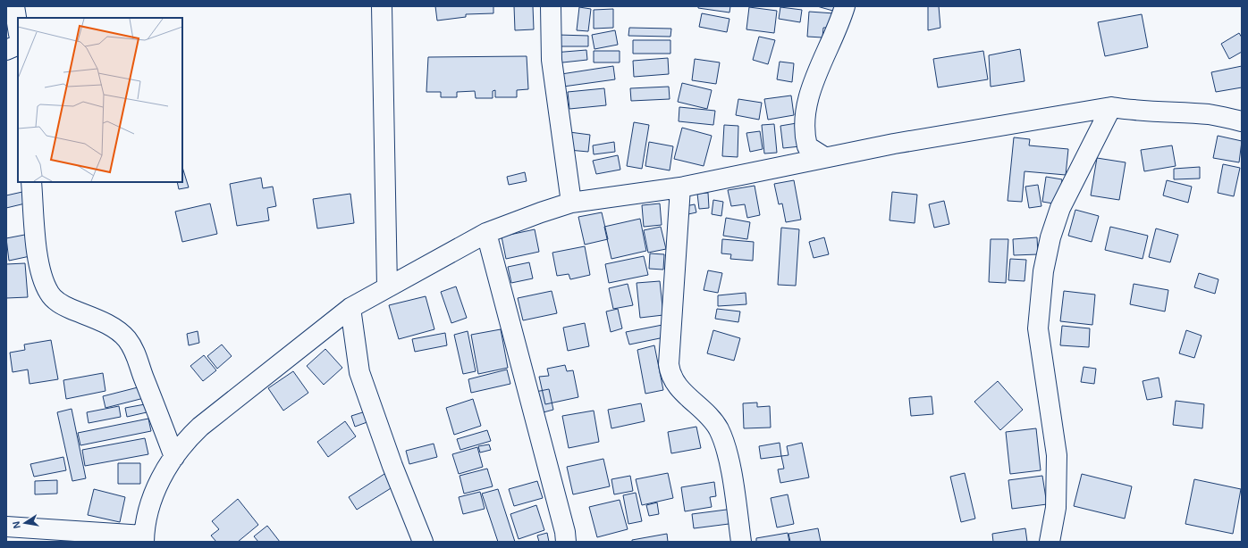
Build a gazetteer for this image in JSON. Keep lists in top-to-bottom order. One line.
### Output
{"north":"left"}
